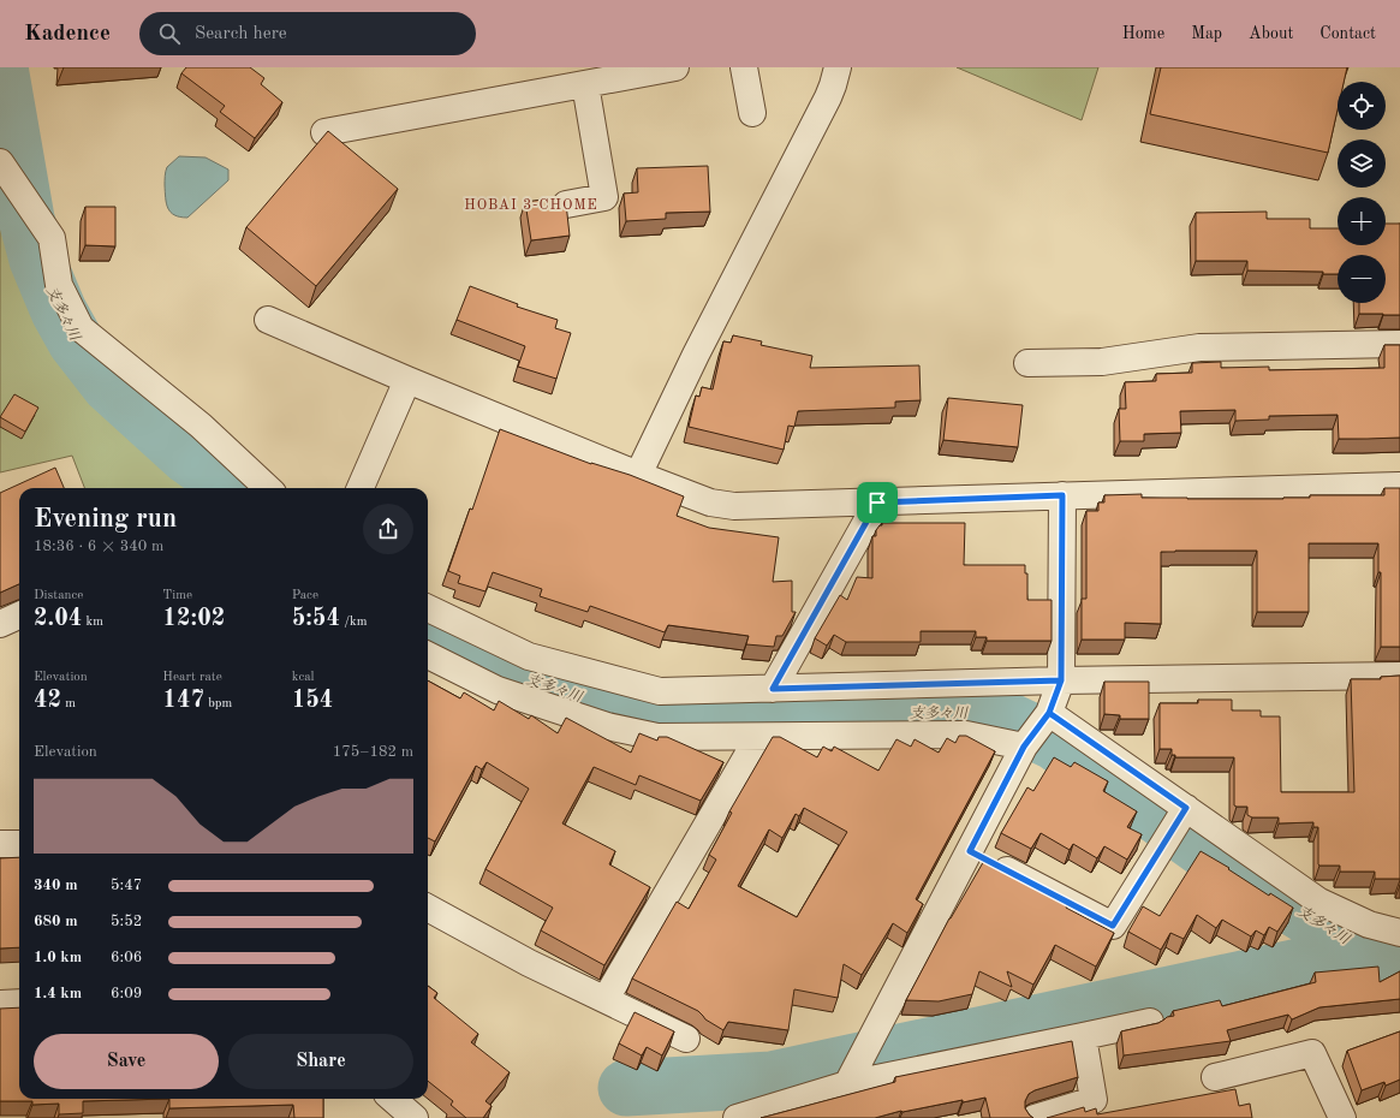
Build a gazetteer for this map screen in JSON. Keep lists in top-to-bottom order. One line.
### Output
{"districts":["HOBAI 3-CHOME"],"water":["支多々川"],"page":{"header":"Kadence","search":"Search here","nav":["Home","Map","About","Contact"],"map_buttons":["+","−"],"heading":["Evening run","18:36 · 6 × 340 m"],"stats":[["Distance","2.04 km"],["Time","12:02"],["Pace","5:54 /km"],["Elevation","42 m"],["Heart rate","147 bpm"],["kcal","154"]],"chart":["Elevation","175–182 m"],"list":[{"name":"340 m","note":"5:47"},{"name":"680 m","note":"5:52"},{"name":"1.0 km","note":"6:06"},{"name":"1.4 km","note":"6:09"}],"buttons":["Save","Share"]}}
